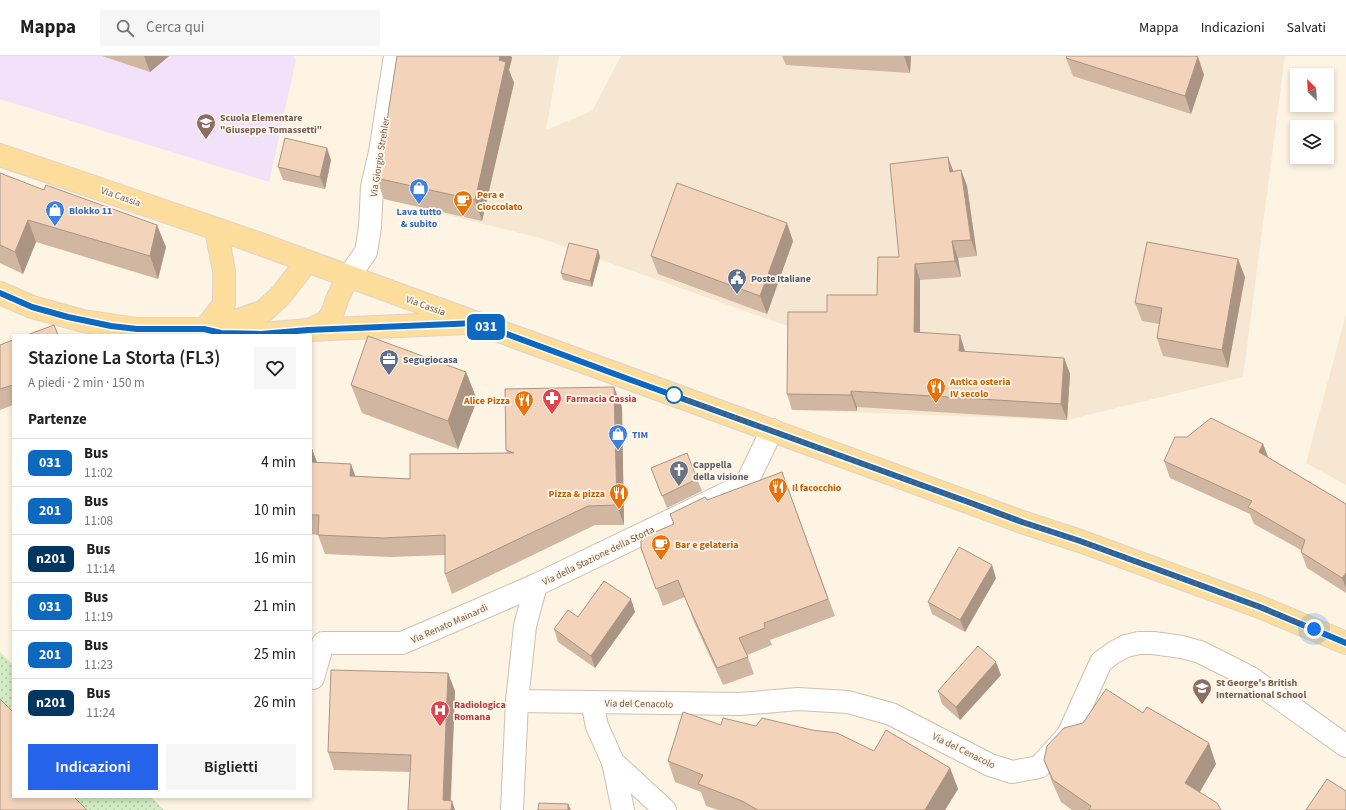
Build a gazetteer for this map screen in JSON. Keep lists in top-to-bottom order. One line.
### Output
{"streets":{"main road":["Via Cassia"],"street":["Via Giorgio Strehler","Via della Stazione della Storta","Via Renato Mainardi","Via del Cenacolo"]},"crossings":[["Via Giorgio Strehler","Via Cassia"],["Via Cassia","Via della Stazione della Storta"],["Via della Stazione della Storta","Via Renato Mainardi"],["Via della Stazione della Storta","Via del Cenacolo"]],"places":{"school or university":["Scuola Elementare \"Giuseppe Tomassetti\"","St George's British International School"],"shop":["Lava tutto & subito","Blokko 11","TIM"],"cafe":["Pera e Cioccolato","Bar e gelateria"],"public building":["Poste Italiane"],"office":["Segugiocasa"],"restaurant":["Antica osteria IV secolo","Alice Pizza","Il facocchio","Pizza & pizza"],"pharmacy":["Farmacia Cassia"],"church":["Cappella della visione"],"hospital":["Radiologica Romana"]},"lines":["bus line 031"],"north":"top left","page":{"header":"Mappa","search":"Cerca qui","nav":["Mappa","Indicazioni","Salvati"],"on_map":"031","heading":[["Stazione La Storta (FL3)","A piedi · 2 min · 150 m"],"Partenze"],"list":[{"mark":"031","name":"Bus","note":"11:02","value":"4 min"},{"mark":"201","name":"Bus","note":"11:08","value":"10 min"},{"mark":"n201","name":"Bus","note":"11:14","value":"16 min"},{"mark":"031","name":"Bus","note":"11:19","value":"21 min"},{"mark":"201","name":"Bus","note":"11:23","value":"25 min"},{"mark":"n201","name":"Bus","note":"11:24","value":"26 min"}],"buttons":["Indicazioni","Biglietti"]}}
